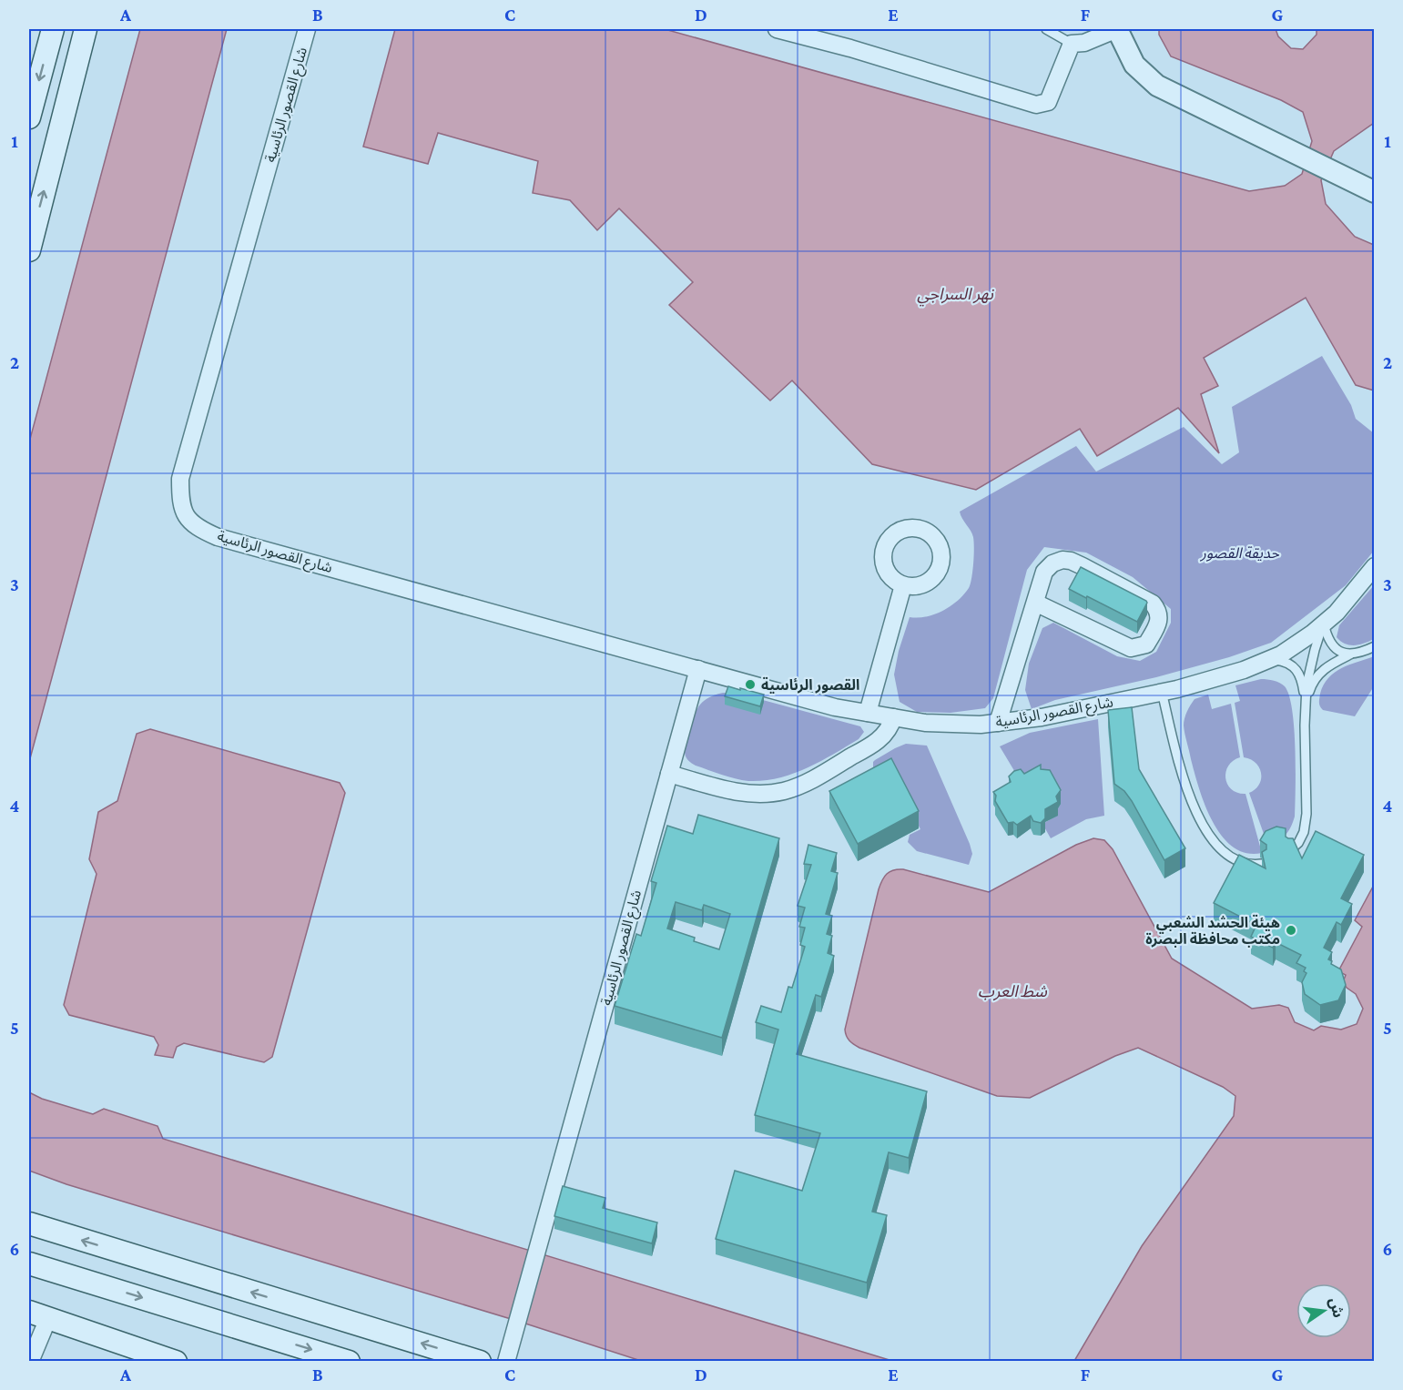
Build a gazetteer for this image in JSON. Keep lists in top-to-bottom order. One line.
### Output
{"streets":{"street":["شارع القصور الرئاسية"]},"water":["نهر السراجي","شط العرب"],"parks":["حديقة القصور"],"places":["القصور الرئاسية","هيئة الحشد الشعبي مكتب محافظة البصرة"],"north":"right","grid":{"columns":["A","B","C","D","E","F","G"],"rows":["1","2","3","4","5","6"]}}
